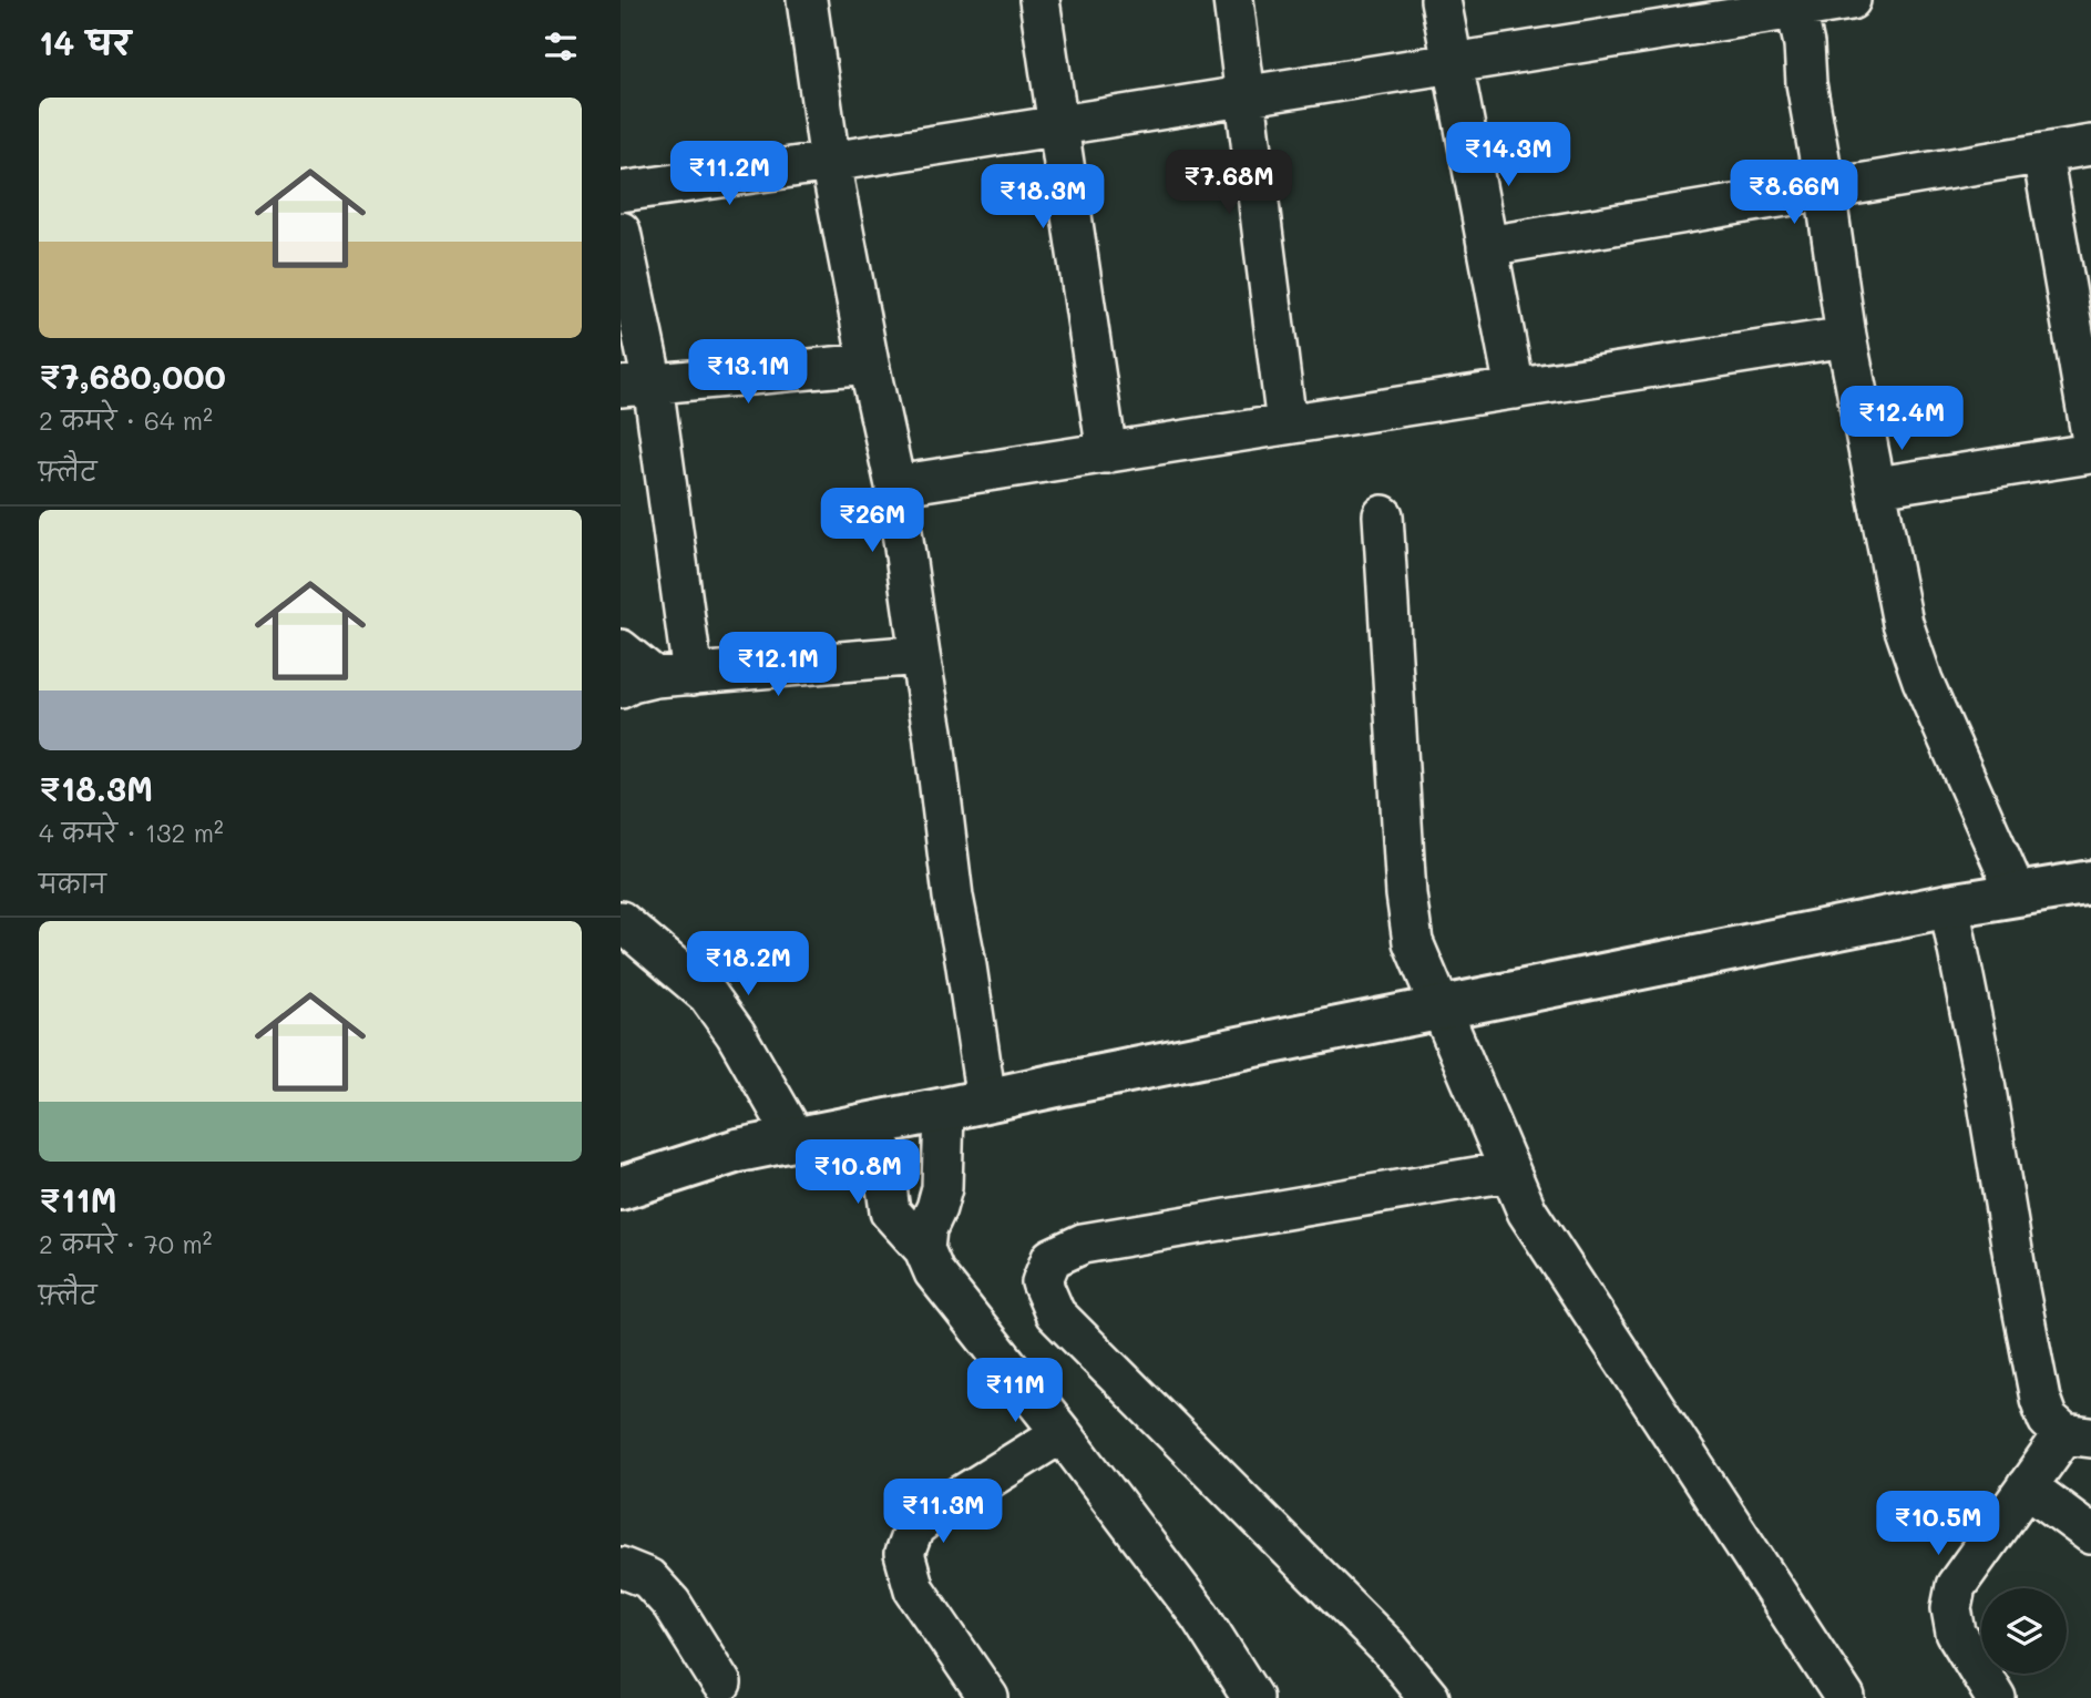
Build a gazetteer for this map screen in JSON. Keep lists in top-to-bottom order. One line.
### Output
{"page":{"heading":"14 घर","list":[{"name":"₹7,680,000","note":"2 कमरे · 64 m² · फ़्लैट"},{"name":"₹18.3M","note":"4 कमरे · 132 m² · मकान"},{"name":"₹11M","note":"2 कमरे · 70 m² · फ़्लैट"}],"price":["₹14.3M","₹11.2M","₹7.68M","₹8.66M","₹18.3M","₹13.1M","₹12.4M","₹26M","₹12.1M","₹18.2M","₹10.8M","₹11M","₹11.3M","₹10.5M"]}}
